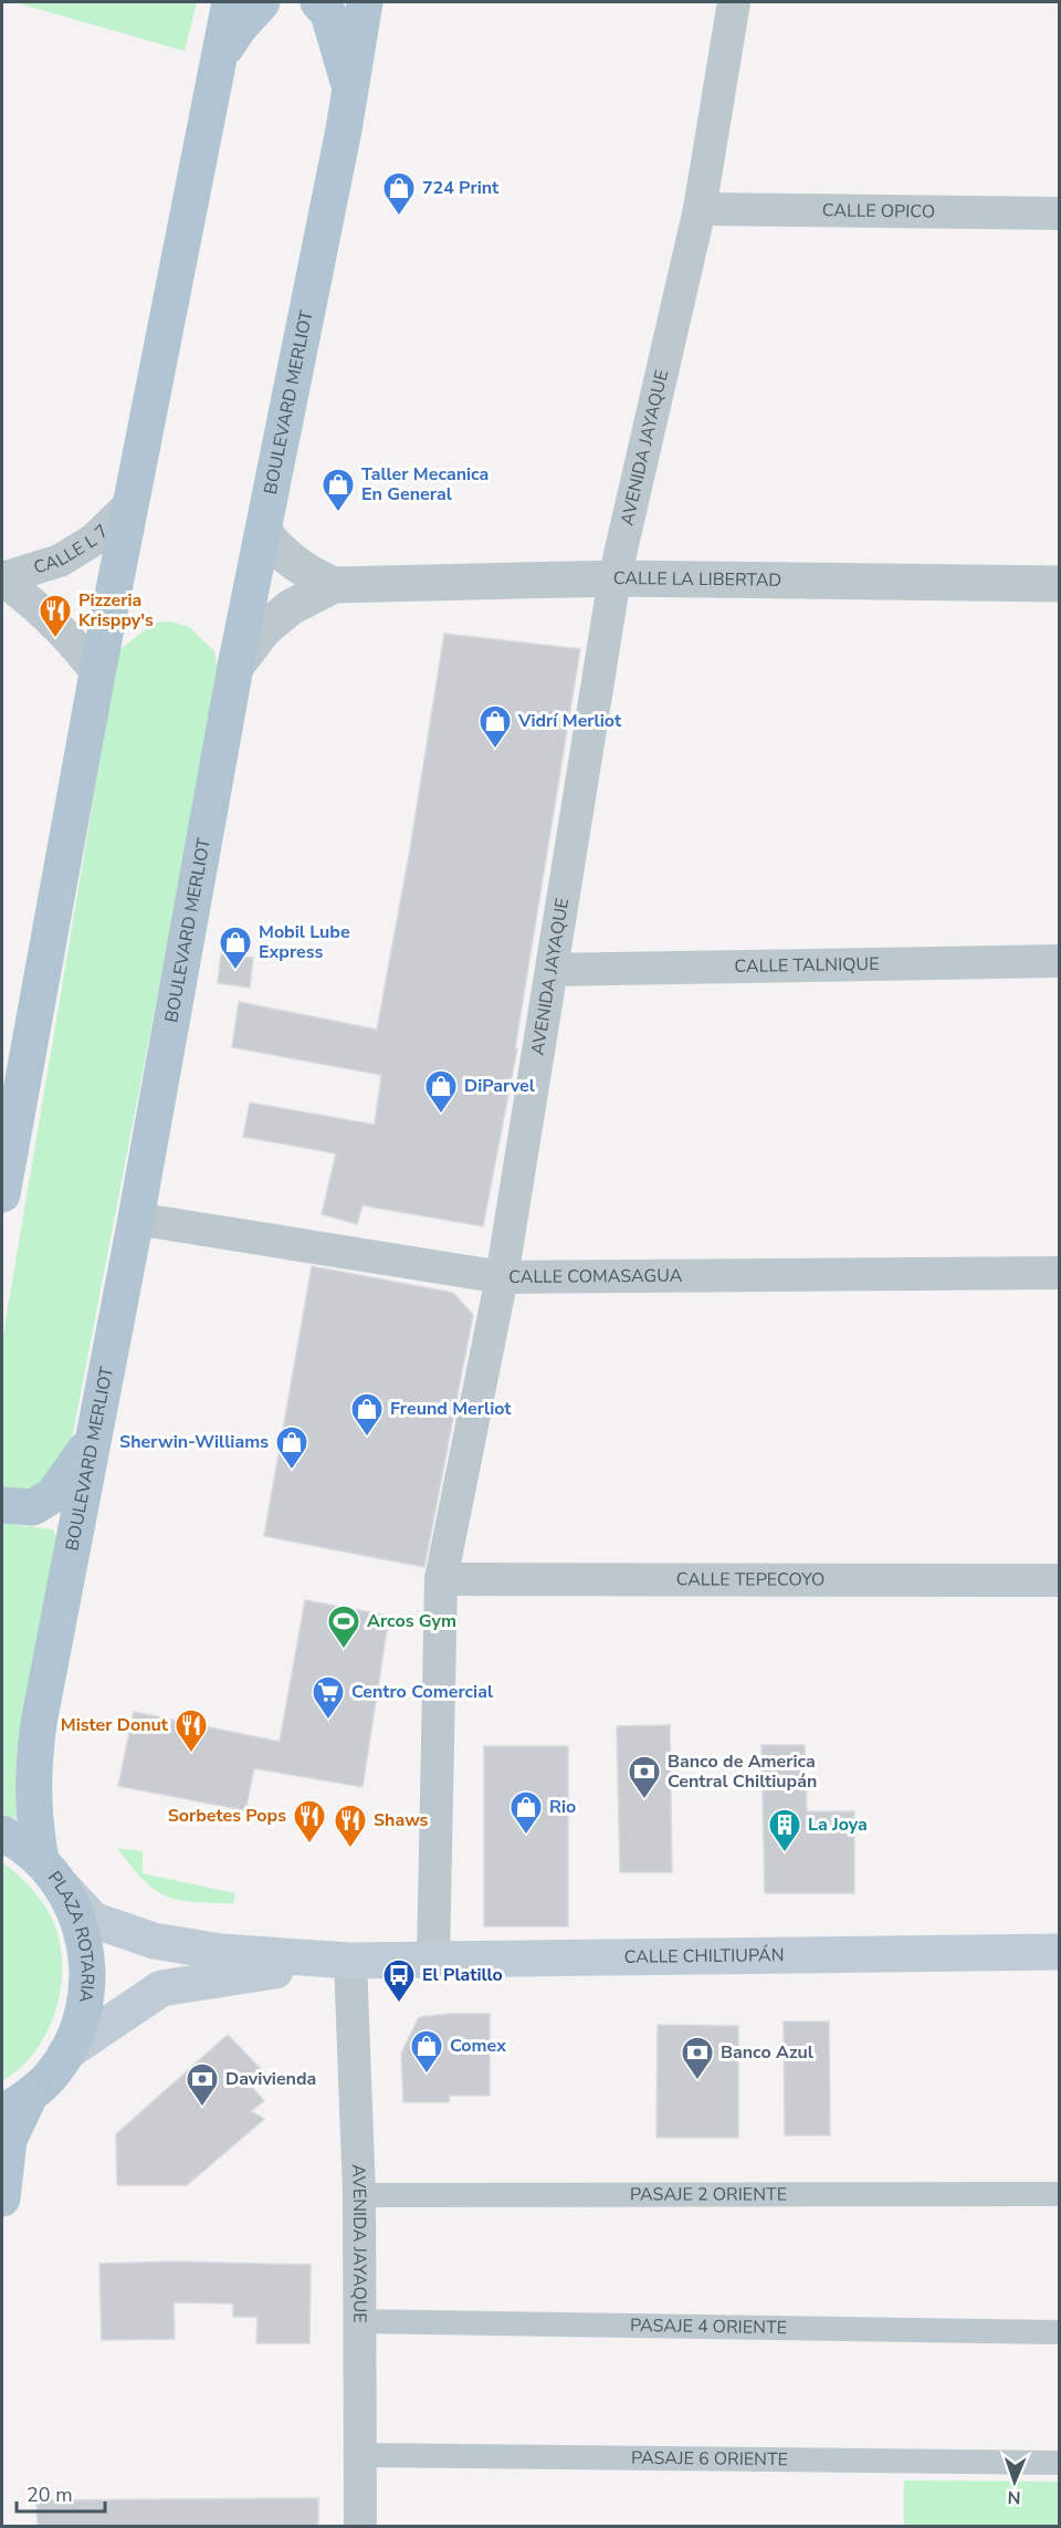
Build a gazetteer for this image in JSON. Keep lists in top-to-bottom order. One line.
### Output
{"streets":{"main road":["BOULEVARD MERLIOT","PLAZA ROTARIA","CALLE CHILTIUPÁN"],"street":["CALLE OPICO","AVENIDA JAYAQUE","CALLE L 7","CALLE LA LIBERTAD","CALLE TALNIQUE","CALLE COMASAGUA","CALLE TEPECOYO","PASAJE 2 ORIENTE","PASAJE 4 ORIENTE","PASAJE 6 ORIENTE"]},"crossings":[["CALLE OPICO","AVENIDA JAYAQUE"],["BOULEVARD MERLIOT","CALLE LA LIBERTAD"],["BOULEVARD MERLIOT","CALLE COMASAGUA"],["BOULEVARD MERLIOT","PLAZA ROTARIA"],["BOULEVARD MERLIOT","CALLE CHILTIUPÁN"],["AVENIDA JAYAQUE","CALLE LA LIBERTAD"],["AVENIDA JAYAQUE","CALLE TALNIQUE"],["AVENIDA JAYAQUE","CALLE COMASAGUA"],["AVENIDA JAYAQUE","CALLE TEPECOYO"],["AVENIDA JAYAQUE","CALLE CHILTIUPÁN"],["AVENIDA JAYAQUE","PASAJE 2 ORIENTE"],["AVENIDA JAYAQUE","PASAJE 4 ORIENTE"],["AVENIDA JAYAQUE","PASAJE 6 ORIENTE"],["PLAZA ROTARIA","CALLE CHILTIUPÁN"]],"places":{"shop":["724 Print","Taller Mecanica En General","Vidrí Merliot","Mobil Lube Express","DiParvel","Freund Merliot","Sherwin-Williams","Rio","Comex"],"restaurant":["Pizzeria Krisppy's","Mister Donut","Sorbetes Pops","Shaws"],"sports":["Arcos Gym"],"supermarket":["Centro Comercial"],"bank":["Banco de America Central Chiltiupán","Banco Azul","Davivienda"],"building":["La Joya"],"bus stop":["El Platillo"]},"scale_bar":"20 m","north":"bottom"}
